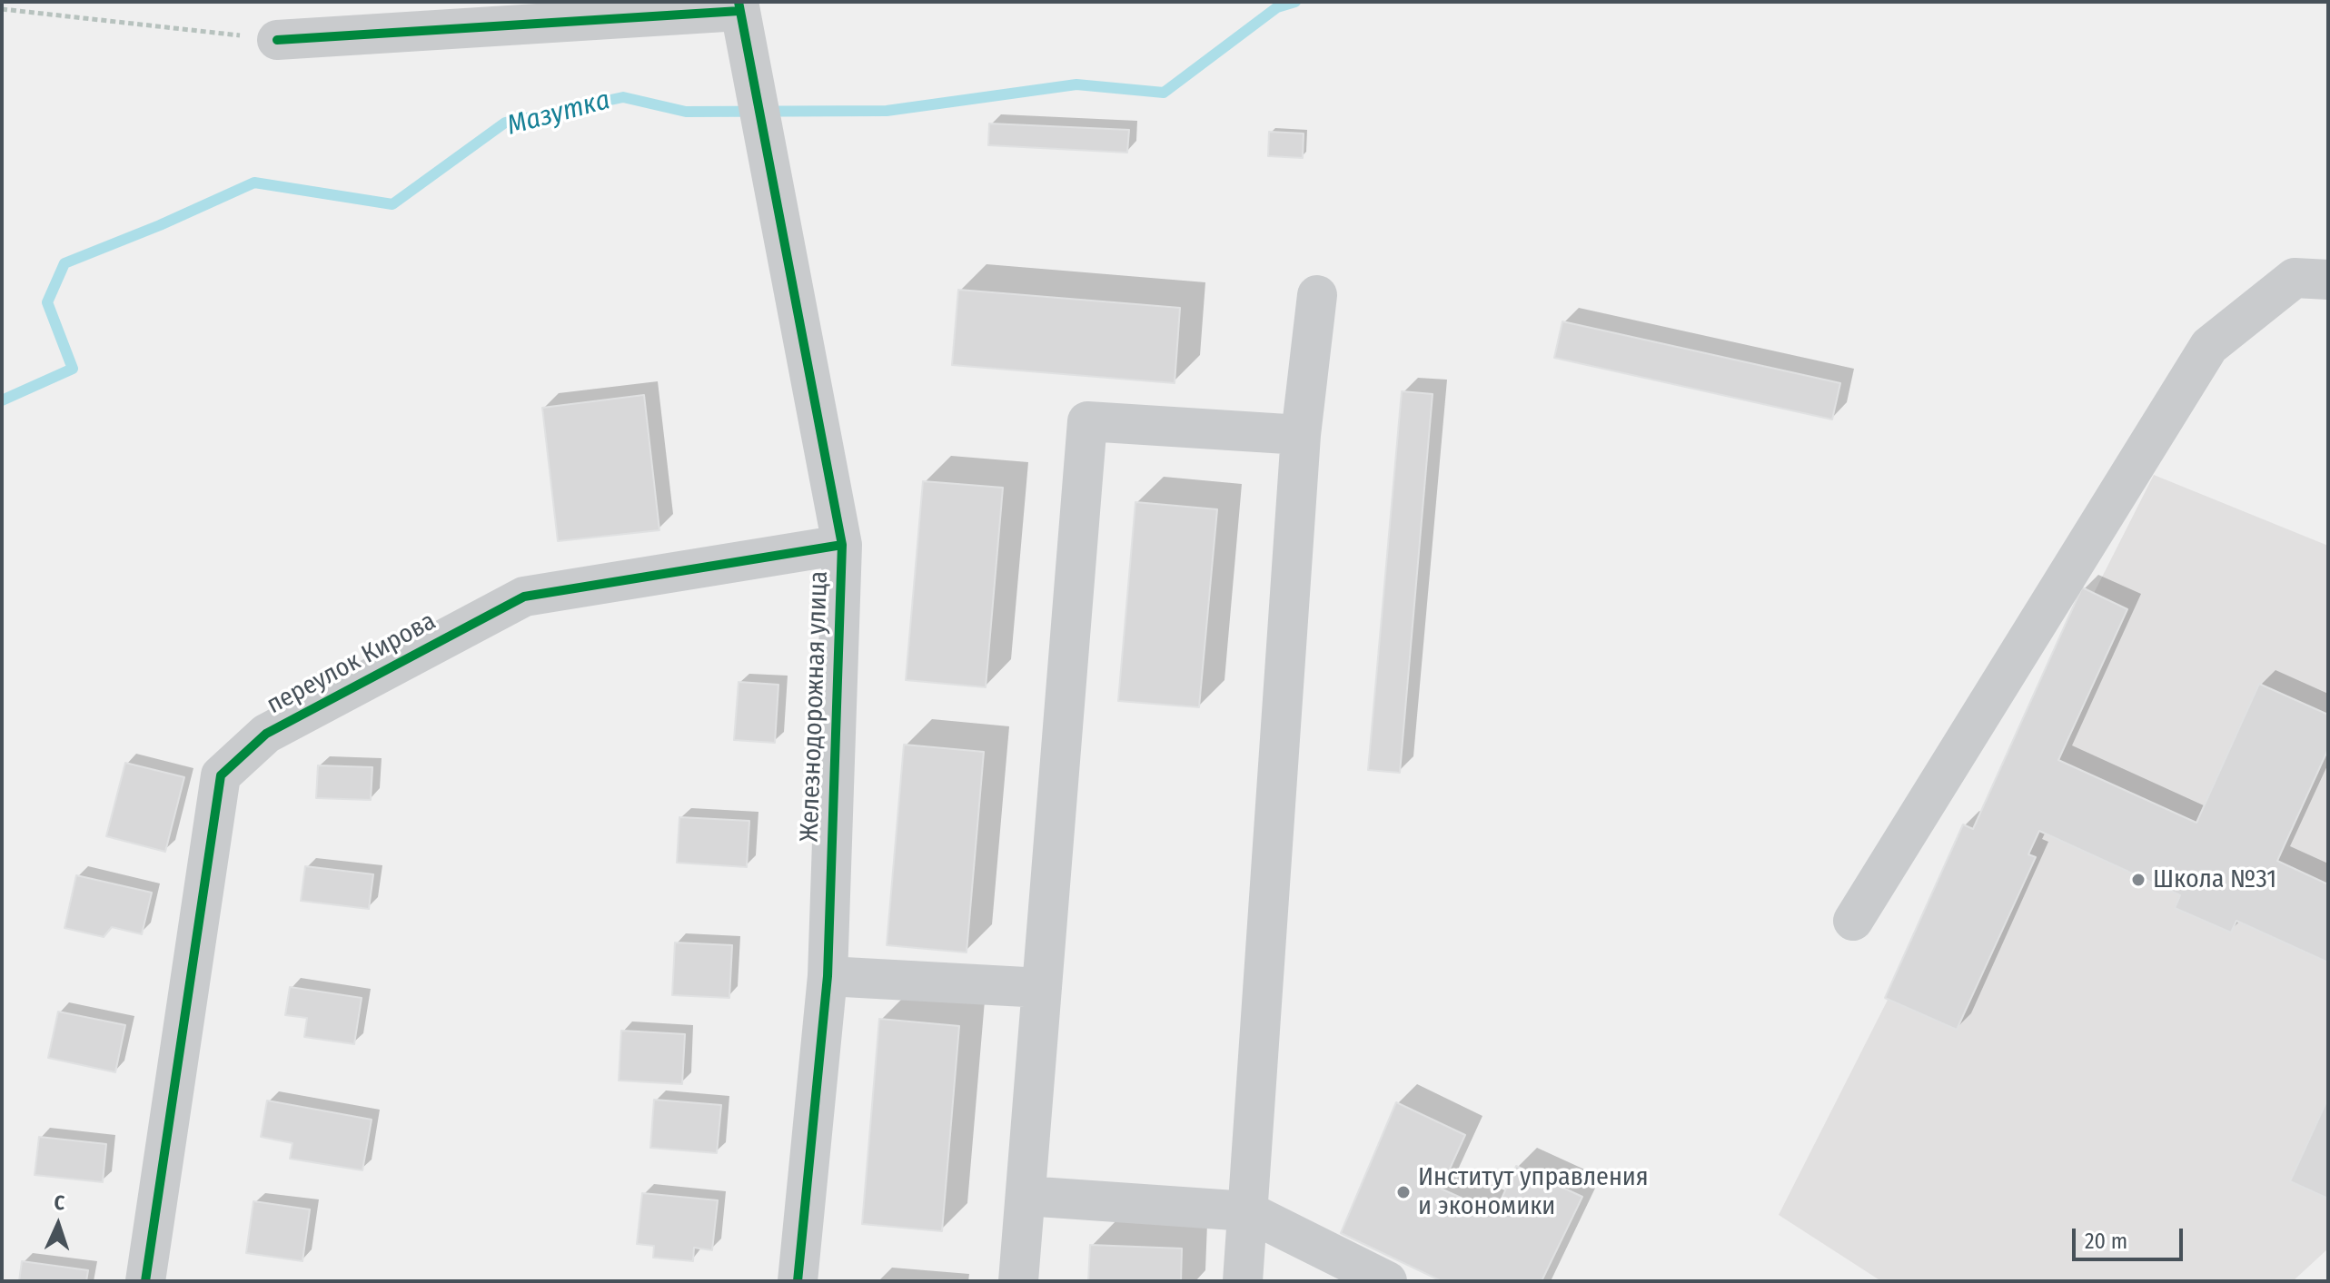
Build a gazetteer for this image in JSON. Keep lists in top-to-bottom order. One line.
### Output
{"streets":{"street":["переулок Кирова","Железнодорожная улица"]},"crossings":[["переулок Кирова","Железнодорожная улица"]],"water":["Мазутка"],"places":["Школа №31","Институт управления и экономики"],"scale_bar":"20 m","north":"top"}
